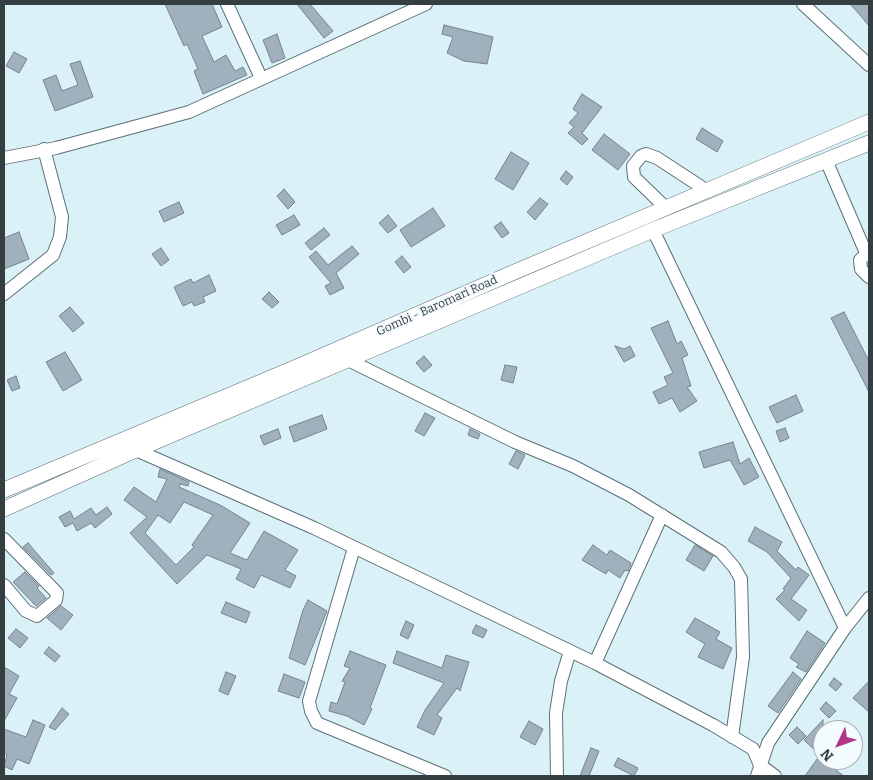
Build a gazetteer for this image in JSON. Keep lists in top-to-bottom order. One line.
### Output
{"streets":{"main road":["Gombi - Baromari Road"]},"north":"bottom left"}
